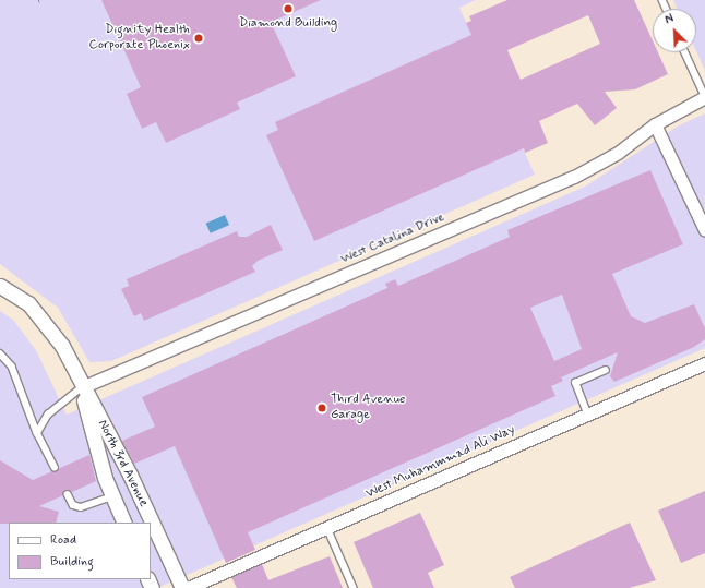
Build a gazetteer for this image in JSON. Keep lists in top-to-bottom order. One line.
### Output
{"streets":{"street":["West Catalina Drive","West Muhammmad Ali Way","North 3rd Avenue"]},"crossings":[["West Catalina Drive","North 3rd Avenue"]],"places":["Diamond Building","Dignity Health Corporate Phoenix","Third Avenue Garage"],"legend":["Road","Building"],"north":"top left"}
